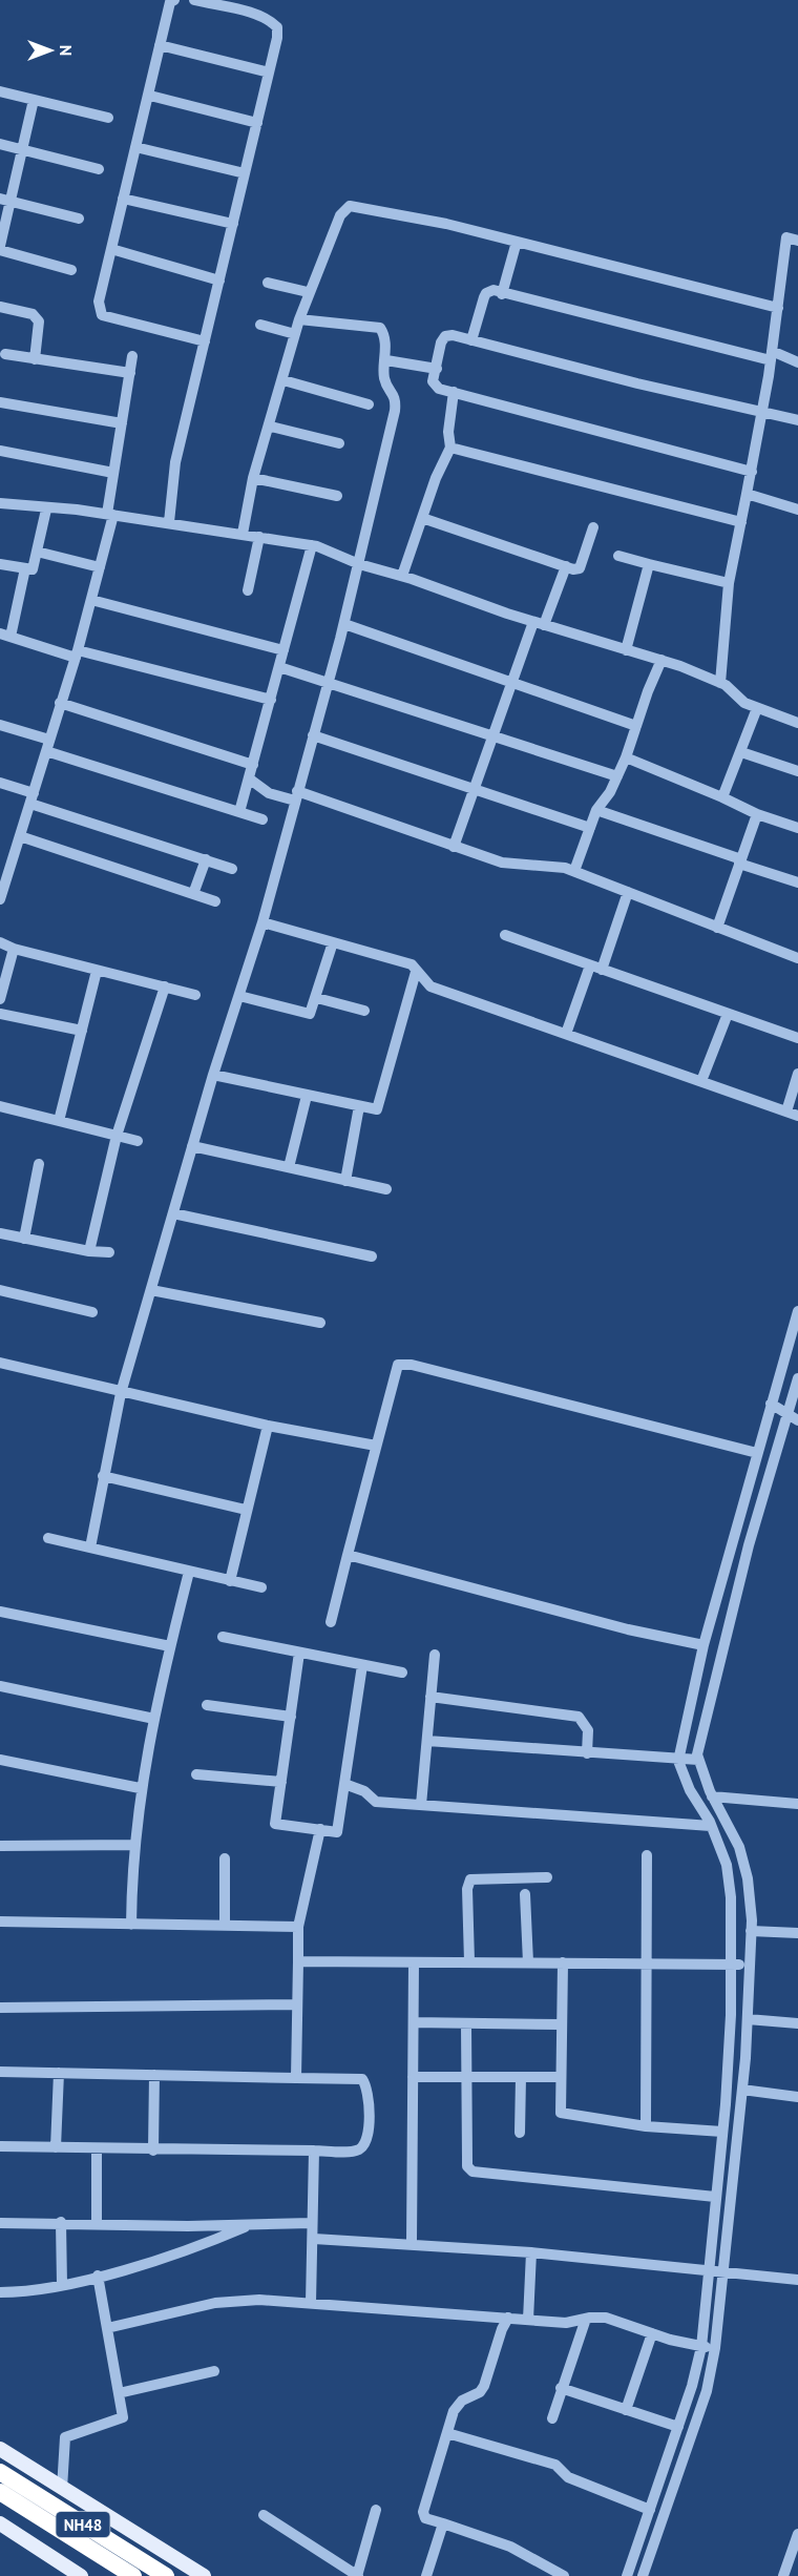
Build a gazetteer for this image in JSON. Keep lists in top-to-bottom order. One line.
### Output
{"streets":{"highway":["NH48"]},"north":"right"}
